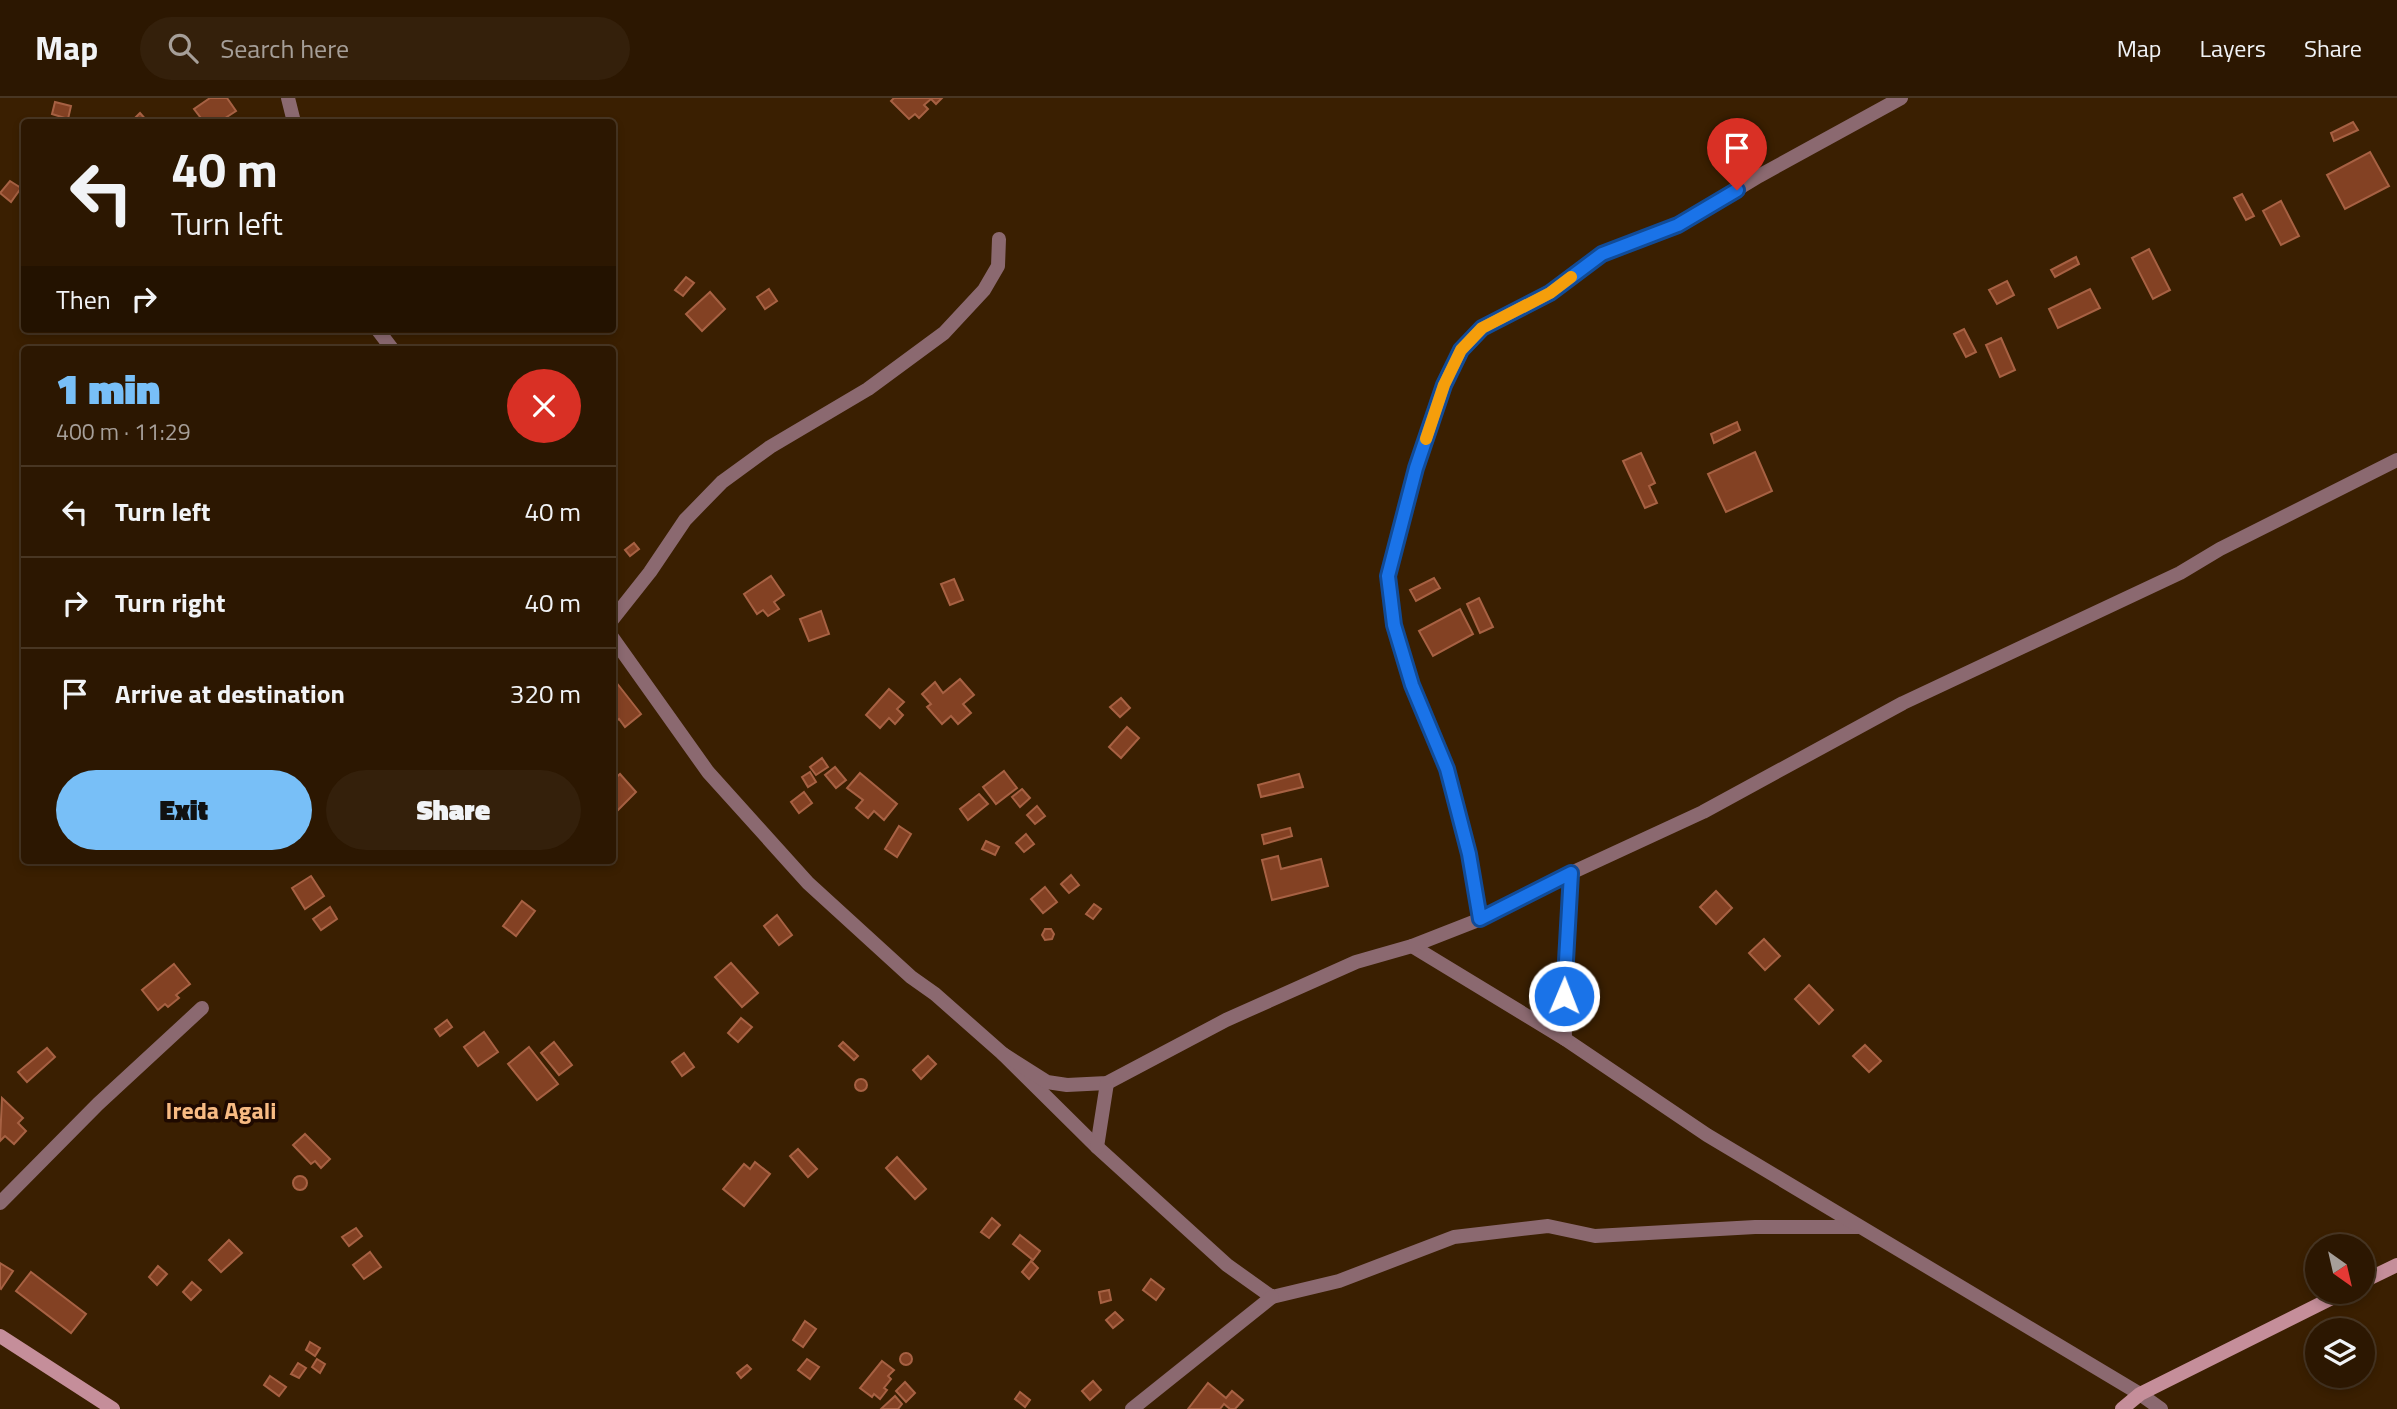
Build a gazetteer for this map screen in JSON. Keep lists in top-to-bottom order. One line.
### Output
{"districts":["Ireda Agali"],"north":"bottom right","page":{"header":"Map","search":"Search here","nav":["Map","Layers","Share"],"turn":["40 m","Turn left"],"then":"Then","heading":["1 min","400 m · 11:29"],"list":[{"name":"Turn left","value":"40 m"},{"name":"Turn right","value":"40 m"},{"name":"Arrive at destination","value":"320 m"}],"buttons":["Exit","Share"]}}
